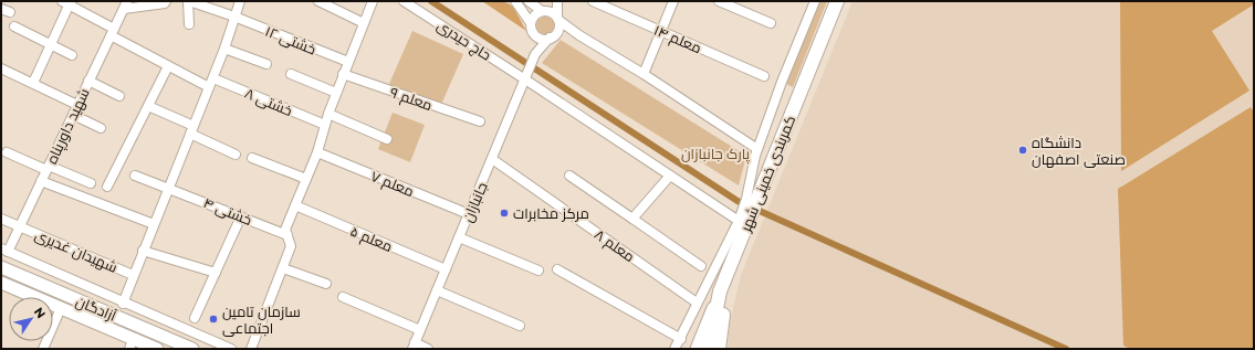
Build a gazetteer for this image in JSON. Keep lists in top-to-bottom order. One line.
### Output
{"streets":{"highway":["کمربندی خمینی شهر"],"main road":["آزادگان"],"street":["معلم ۱۴","خشتی ۱۲","حاج حیدری","معلم ۹","خشتی ۸","شهید داورپناه","معلم ۷","جانبازان","خشتی ۴","معلم ۵","معلم ۸","شهیدان غدیری"]},"crossings":[["حاج حیدری","کمربندی خمینی شهر"],["حاج حیدری","جانبازان"],["شهید داورپناه","شهیدان غدیری"],["معلم ۷","جانبازان"],["جانبازان","معلم ۵"],["جانبازان","معلم ۸"]],"parks":["پارک جانبازان"],"places":["دانشگاه صنعتی اصفهان","مرکز مخابرات","سازمان تامین اجتماعی"],"north":"top right"}
